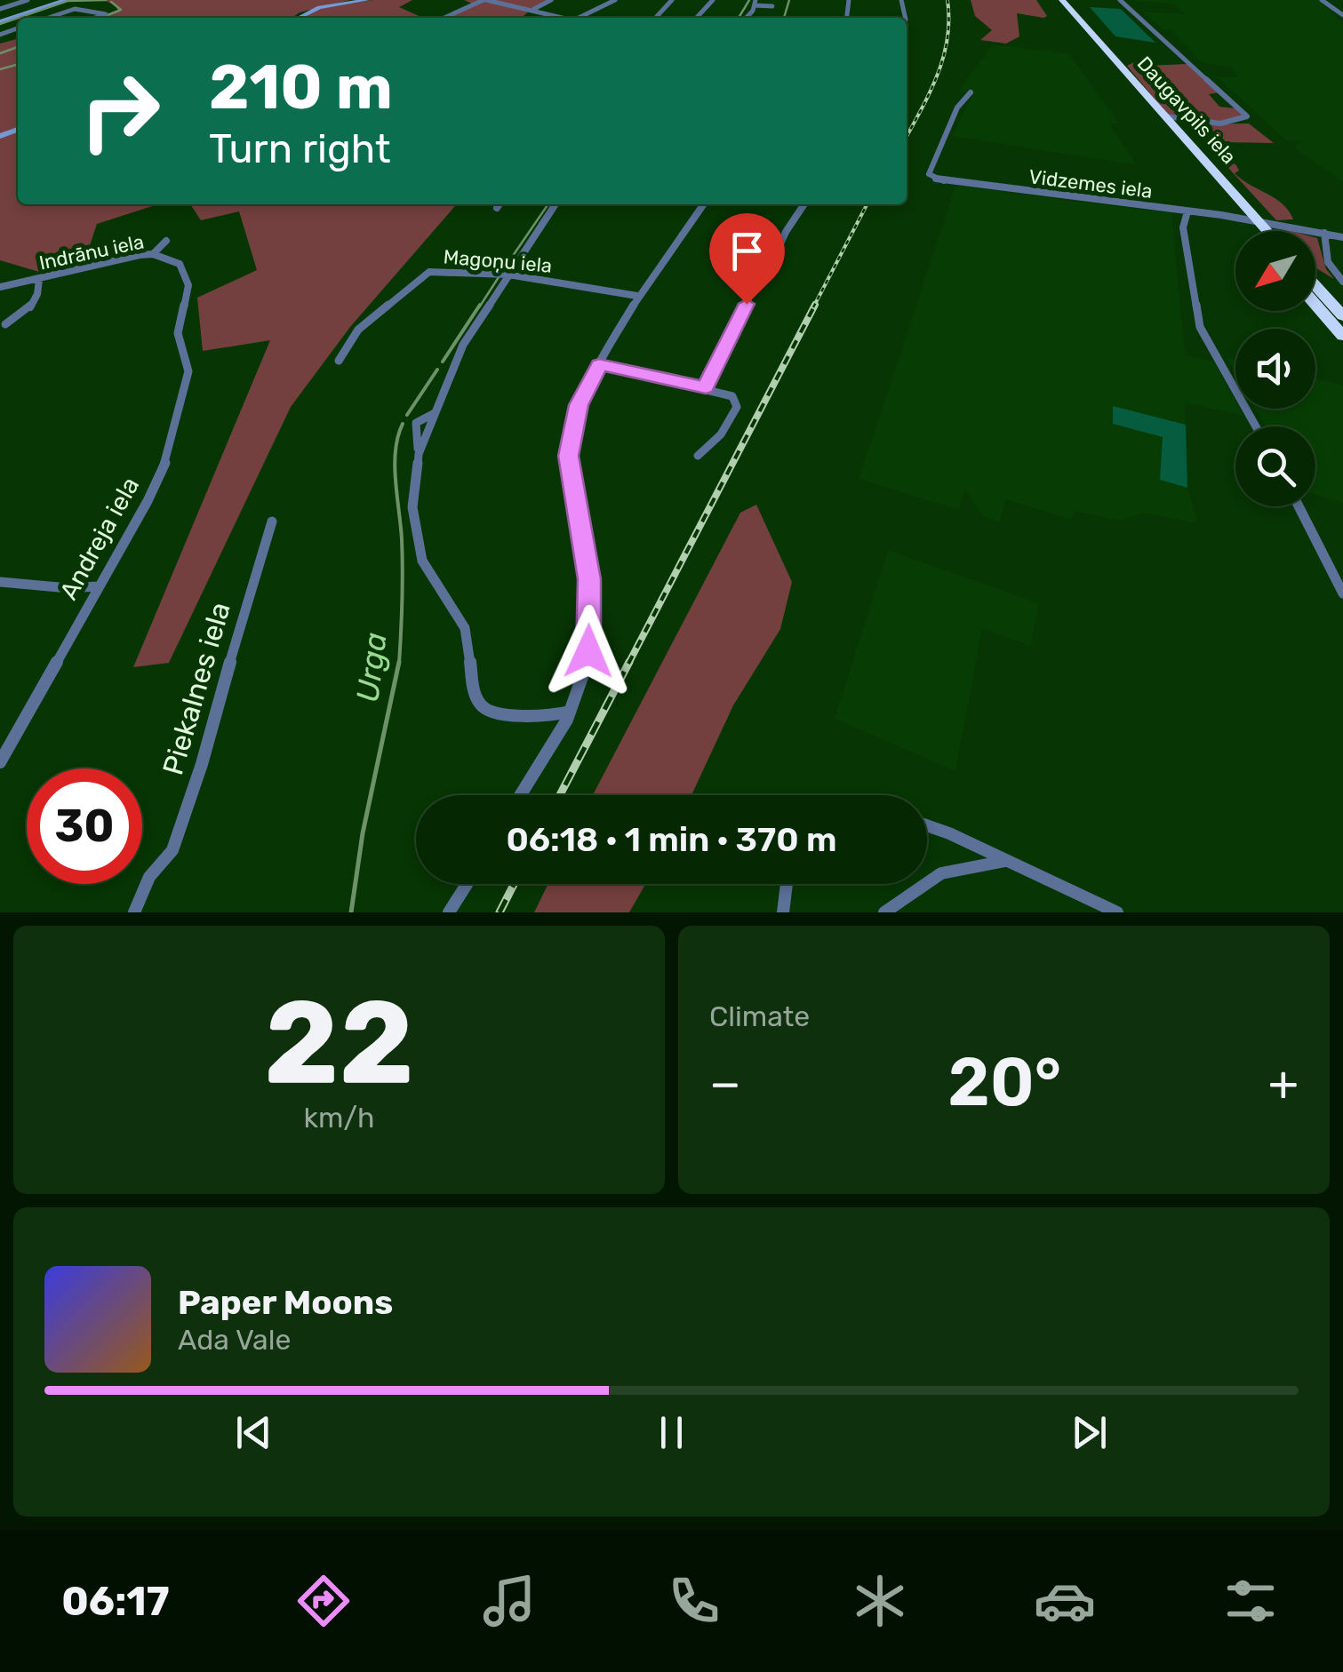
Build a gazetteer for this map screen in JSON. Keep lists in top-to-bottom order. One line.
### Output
{"streets":{"highway":["Daugavpils iela"],"street":["Vidzemes iela","Indrānu iela","Magoņu iela","Andreja iela","Piekalnes iela"]},"crossings":[["Daugavpils iela","Vidzemes iela"],["Indrānu iela","Andreja iela"]],"water":["Urga"],"north":"bottom left","page":{"turn":["210 m","Turn right"],"limit":"30","trip":"06:18 · 1 min · 370 m","tile":[["22","km/h"],"Climate"],"heat":["−","20°","+"],"song":["Paper Moons","Ada Vale"],"tabs":"06:17"}}
